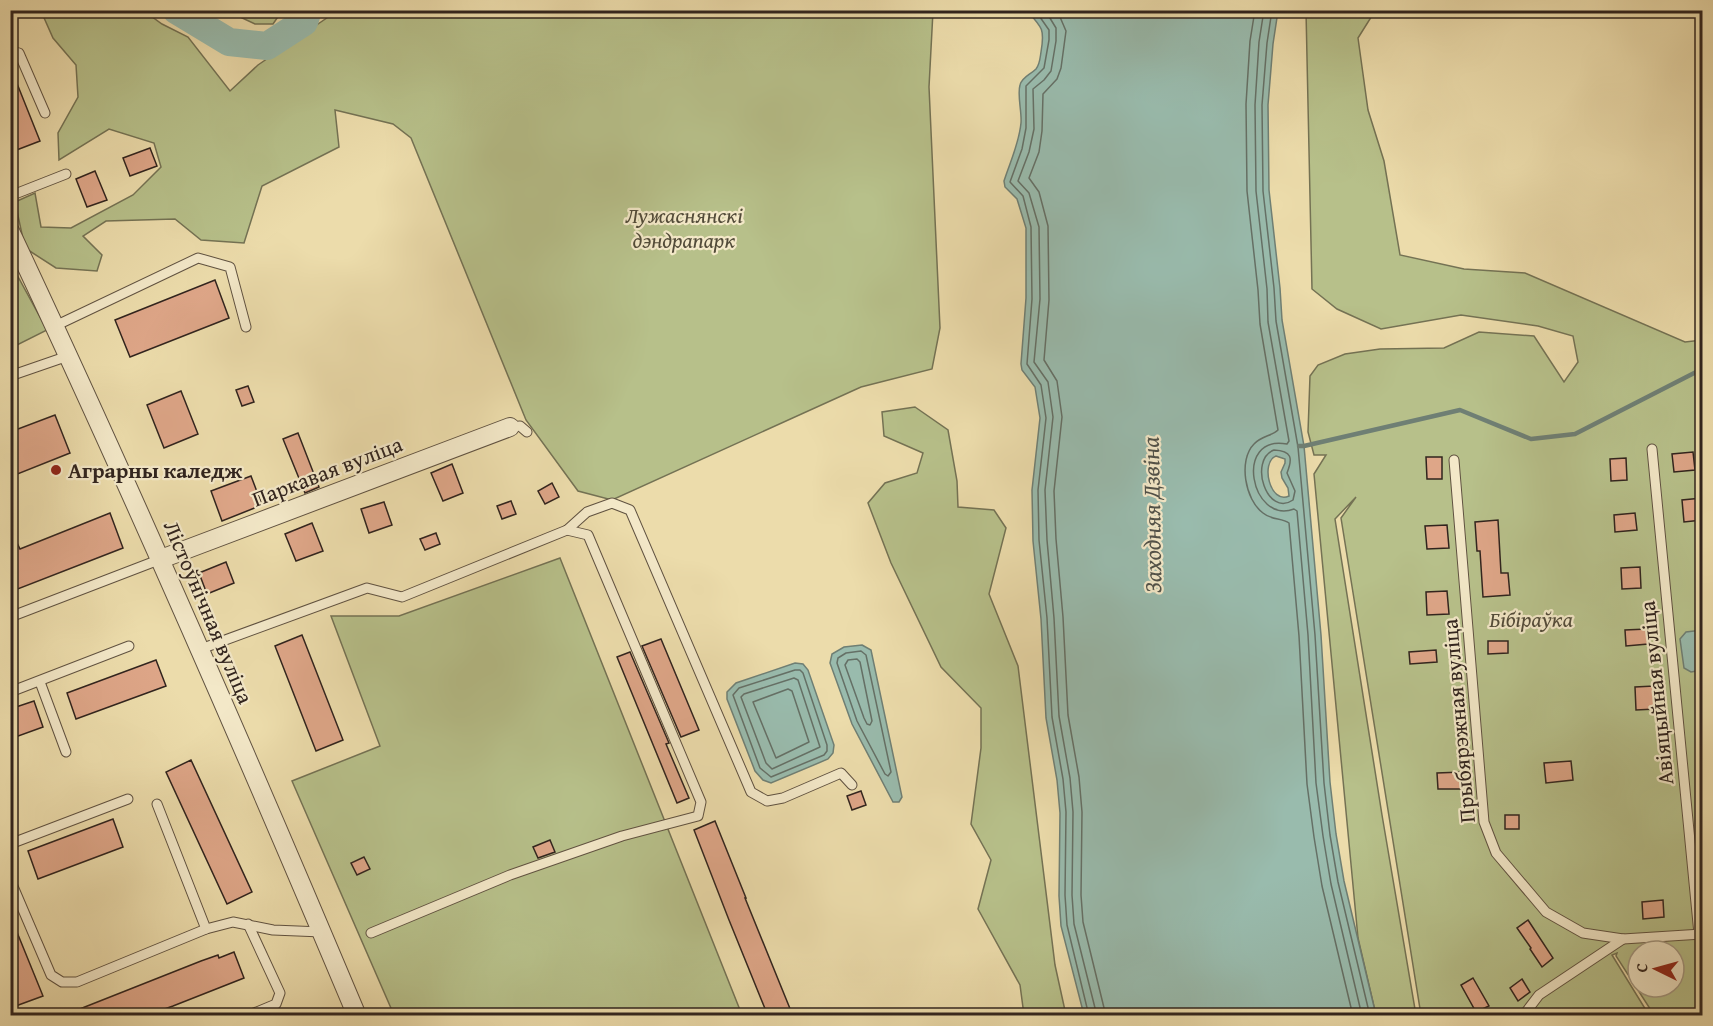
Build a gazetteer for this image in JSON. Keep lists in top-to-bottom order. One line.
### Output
{"streets":{"street":["Паркавая вуліца","Лістоўнічная вуліца"],"lane":["Авіяцыйная вуліца","Прыбярэжная вуліца"]},"crossings":[["Паркавая вуліца","Лістоўнічная вуліца"],["Авіяцыйная вуліца","Прыбярэжная вуліца"]],"water":["Заходняя Дзвіна"],"parks":["Лужаснянскі дэндрапарк","Бібіраўка"],"places":["Аграрны каледж"],"north":"left"}
